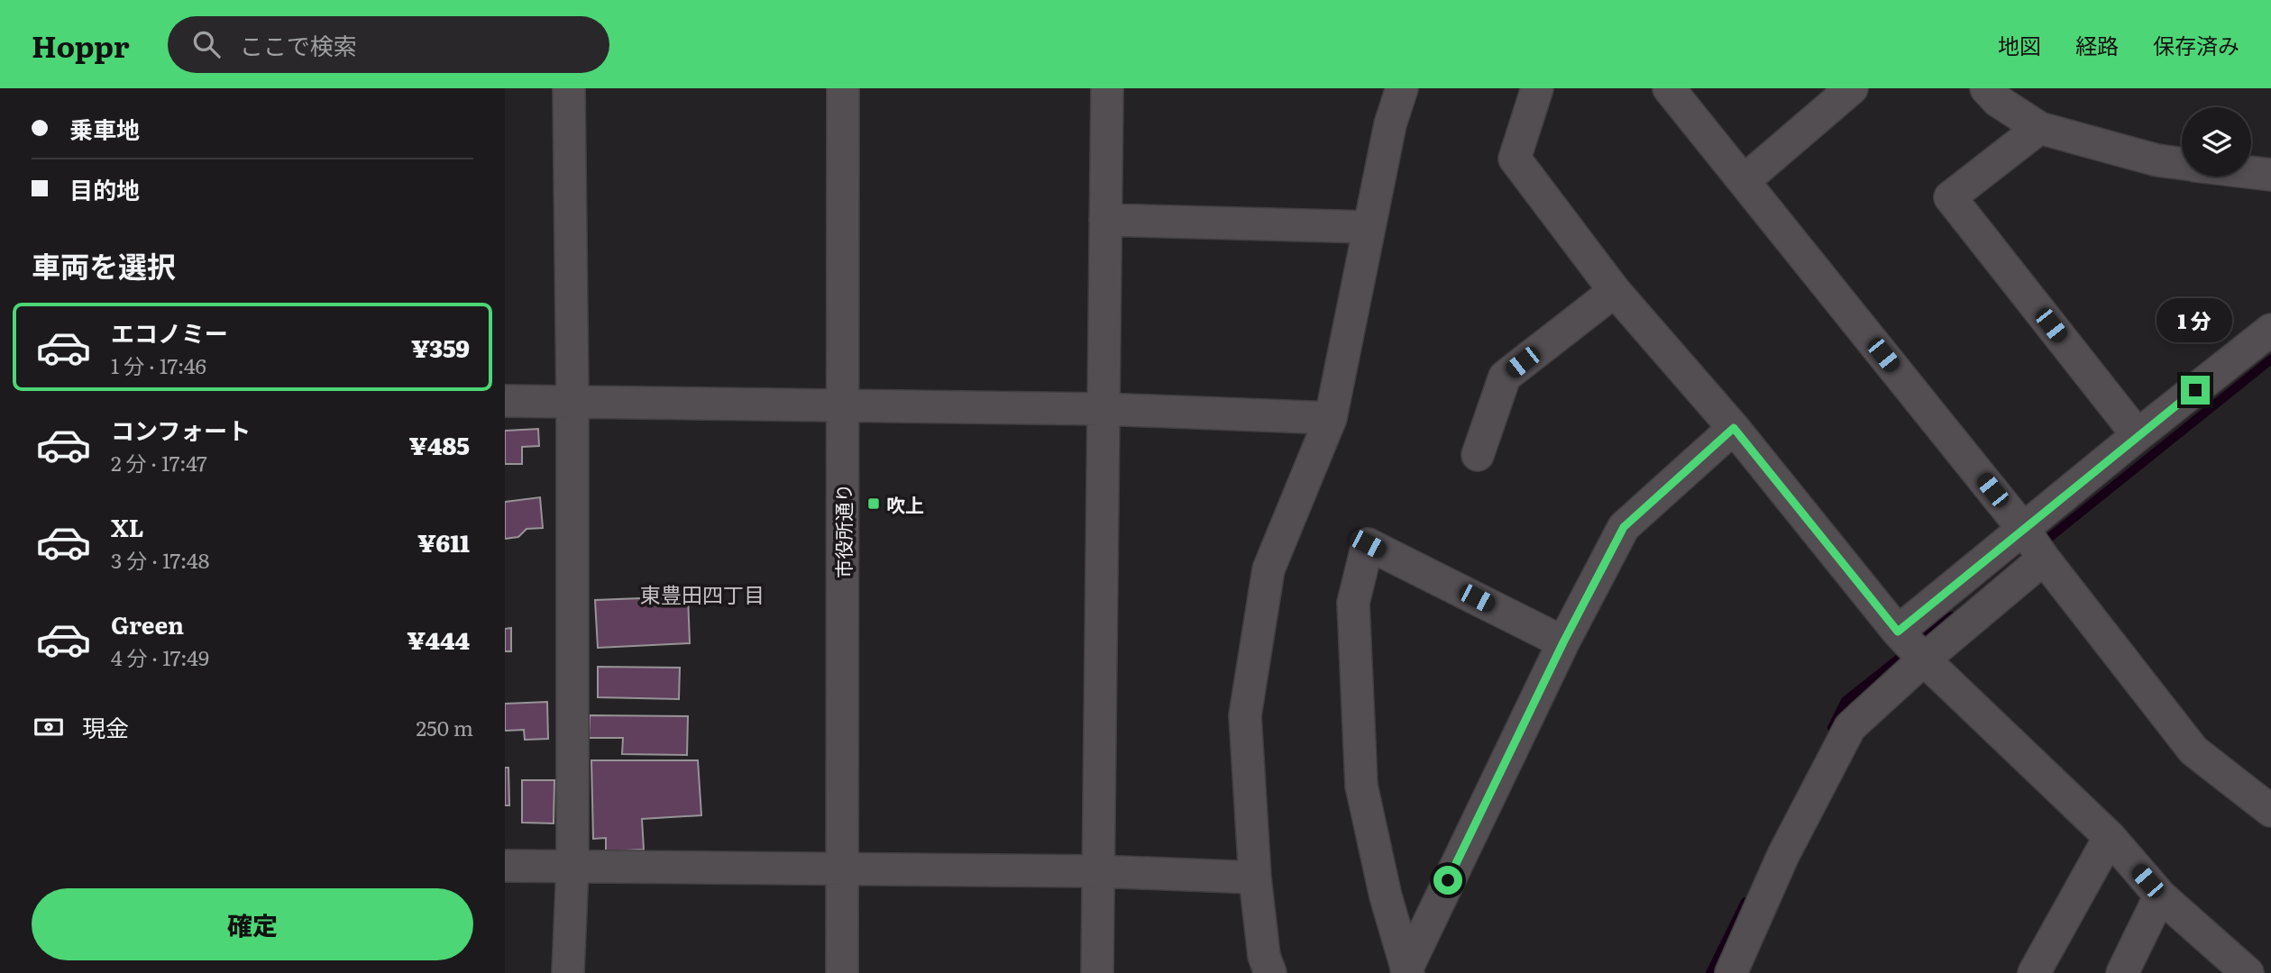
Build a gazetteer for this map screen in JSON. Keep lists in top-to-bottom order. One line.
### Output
{"streets":{"street":["市役所通り"]},"districts":["東豊田四丁目"],"places":{"transit":["吹上"]},"page":{"header":"Hoppr","search":"ここで検索","nav":["地図","経路","保存済み"],"banner":["乗車地","目的地"],"heading":"車両を選択","bubble":"1 分","list":[{"name":"エコノミー","note":"1 分 · 17:46","value":"¥359"},{"name":"コンフォート","note":"2 分 · 17:47","value":"¥485"},{"name":"XL","note":"3 分 · 17:48","value":"¥611"},{"name":"Green","note":"4 分 · 17:49","value":"¥444"}],"pay":["現金","250 m"],"buttons":"確定"}}
